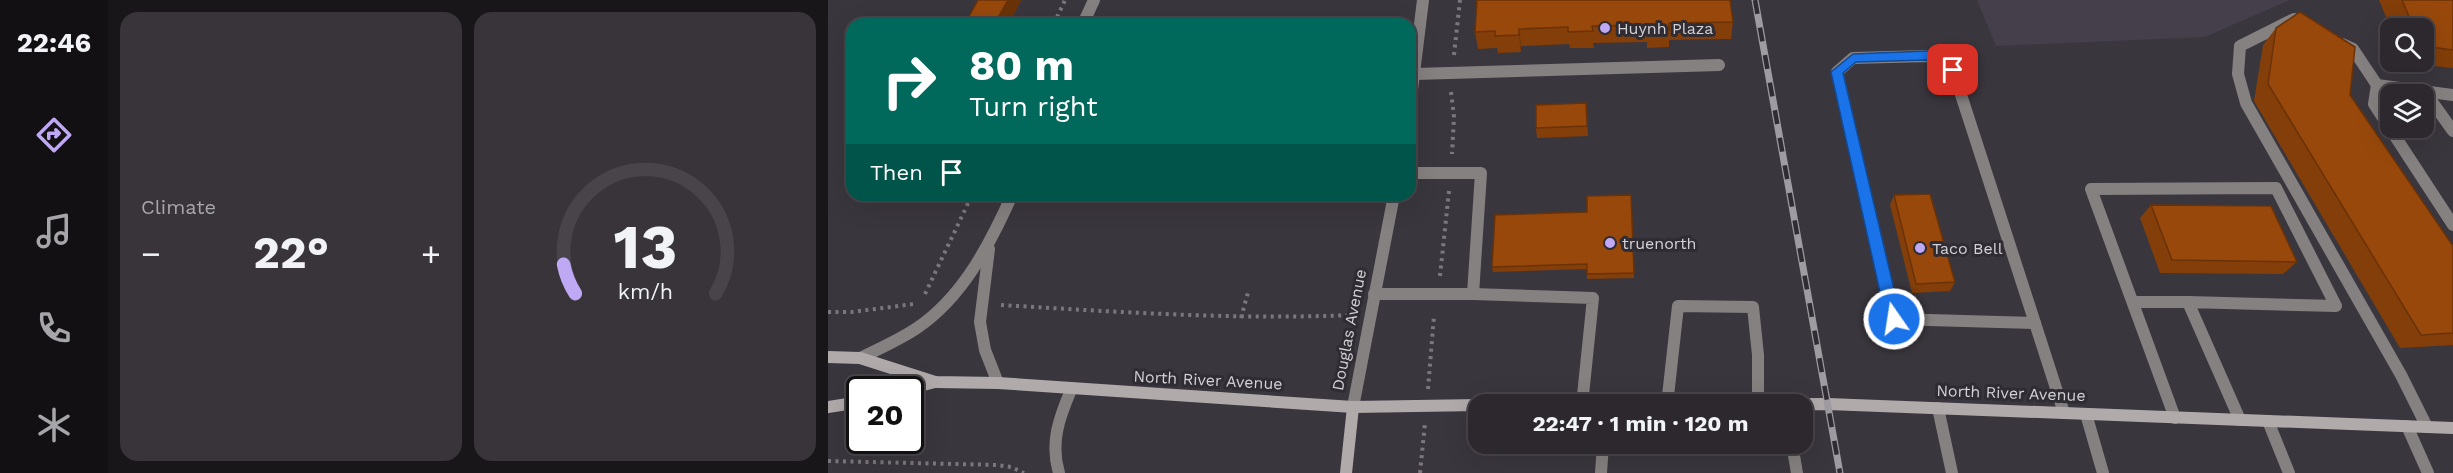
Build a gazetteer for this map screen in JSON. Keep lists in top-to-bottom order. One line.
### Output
{"streets":{"main road":["Douglas Avenue","North River Avenue"]},"crossings":[["Douglas Avenue","North River Avenue"]],"places":["Huynh Plaza","truenorth","Taco Bell"],"page":{"tabs":"22:46","tile":"Climate","turn":["80 m","Turn right"],"then":"Then","heat":["−","22°","+"],"limit":"20","trip":"22:47 · 1 min · 120 m","gauge":["13","km/h"]}}
